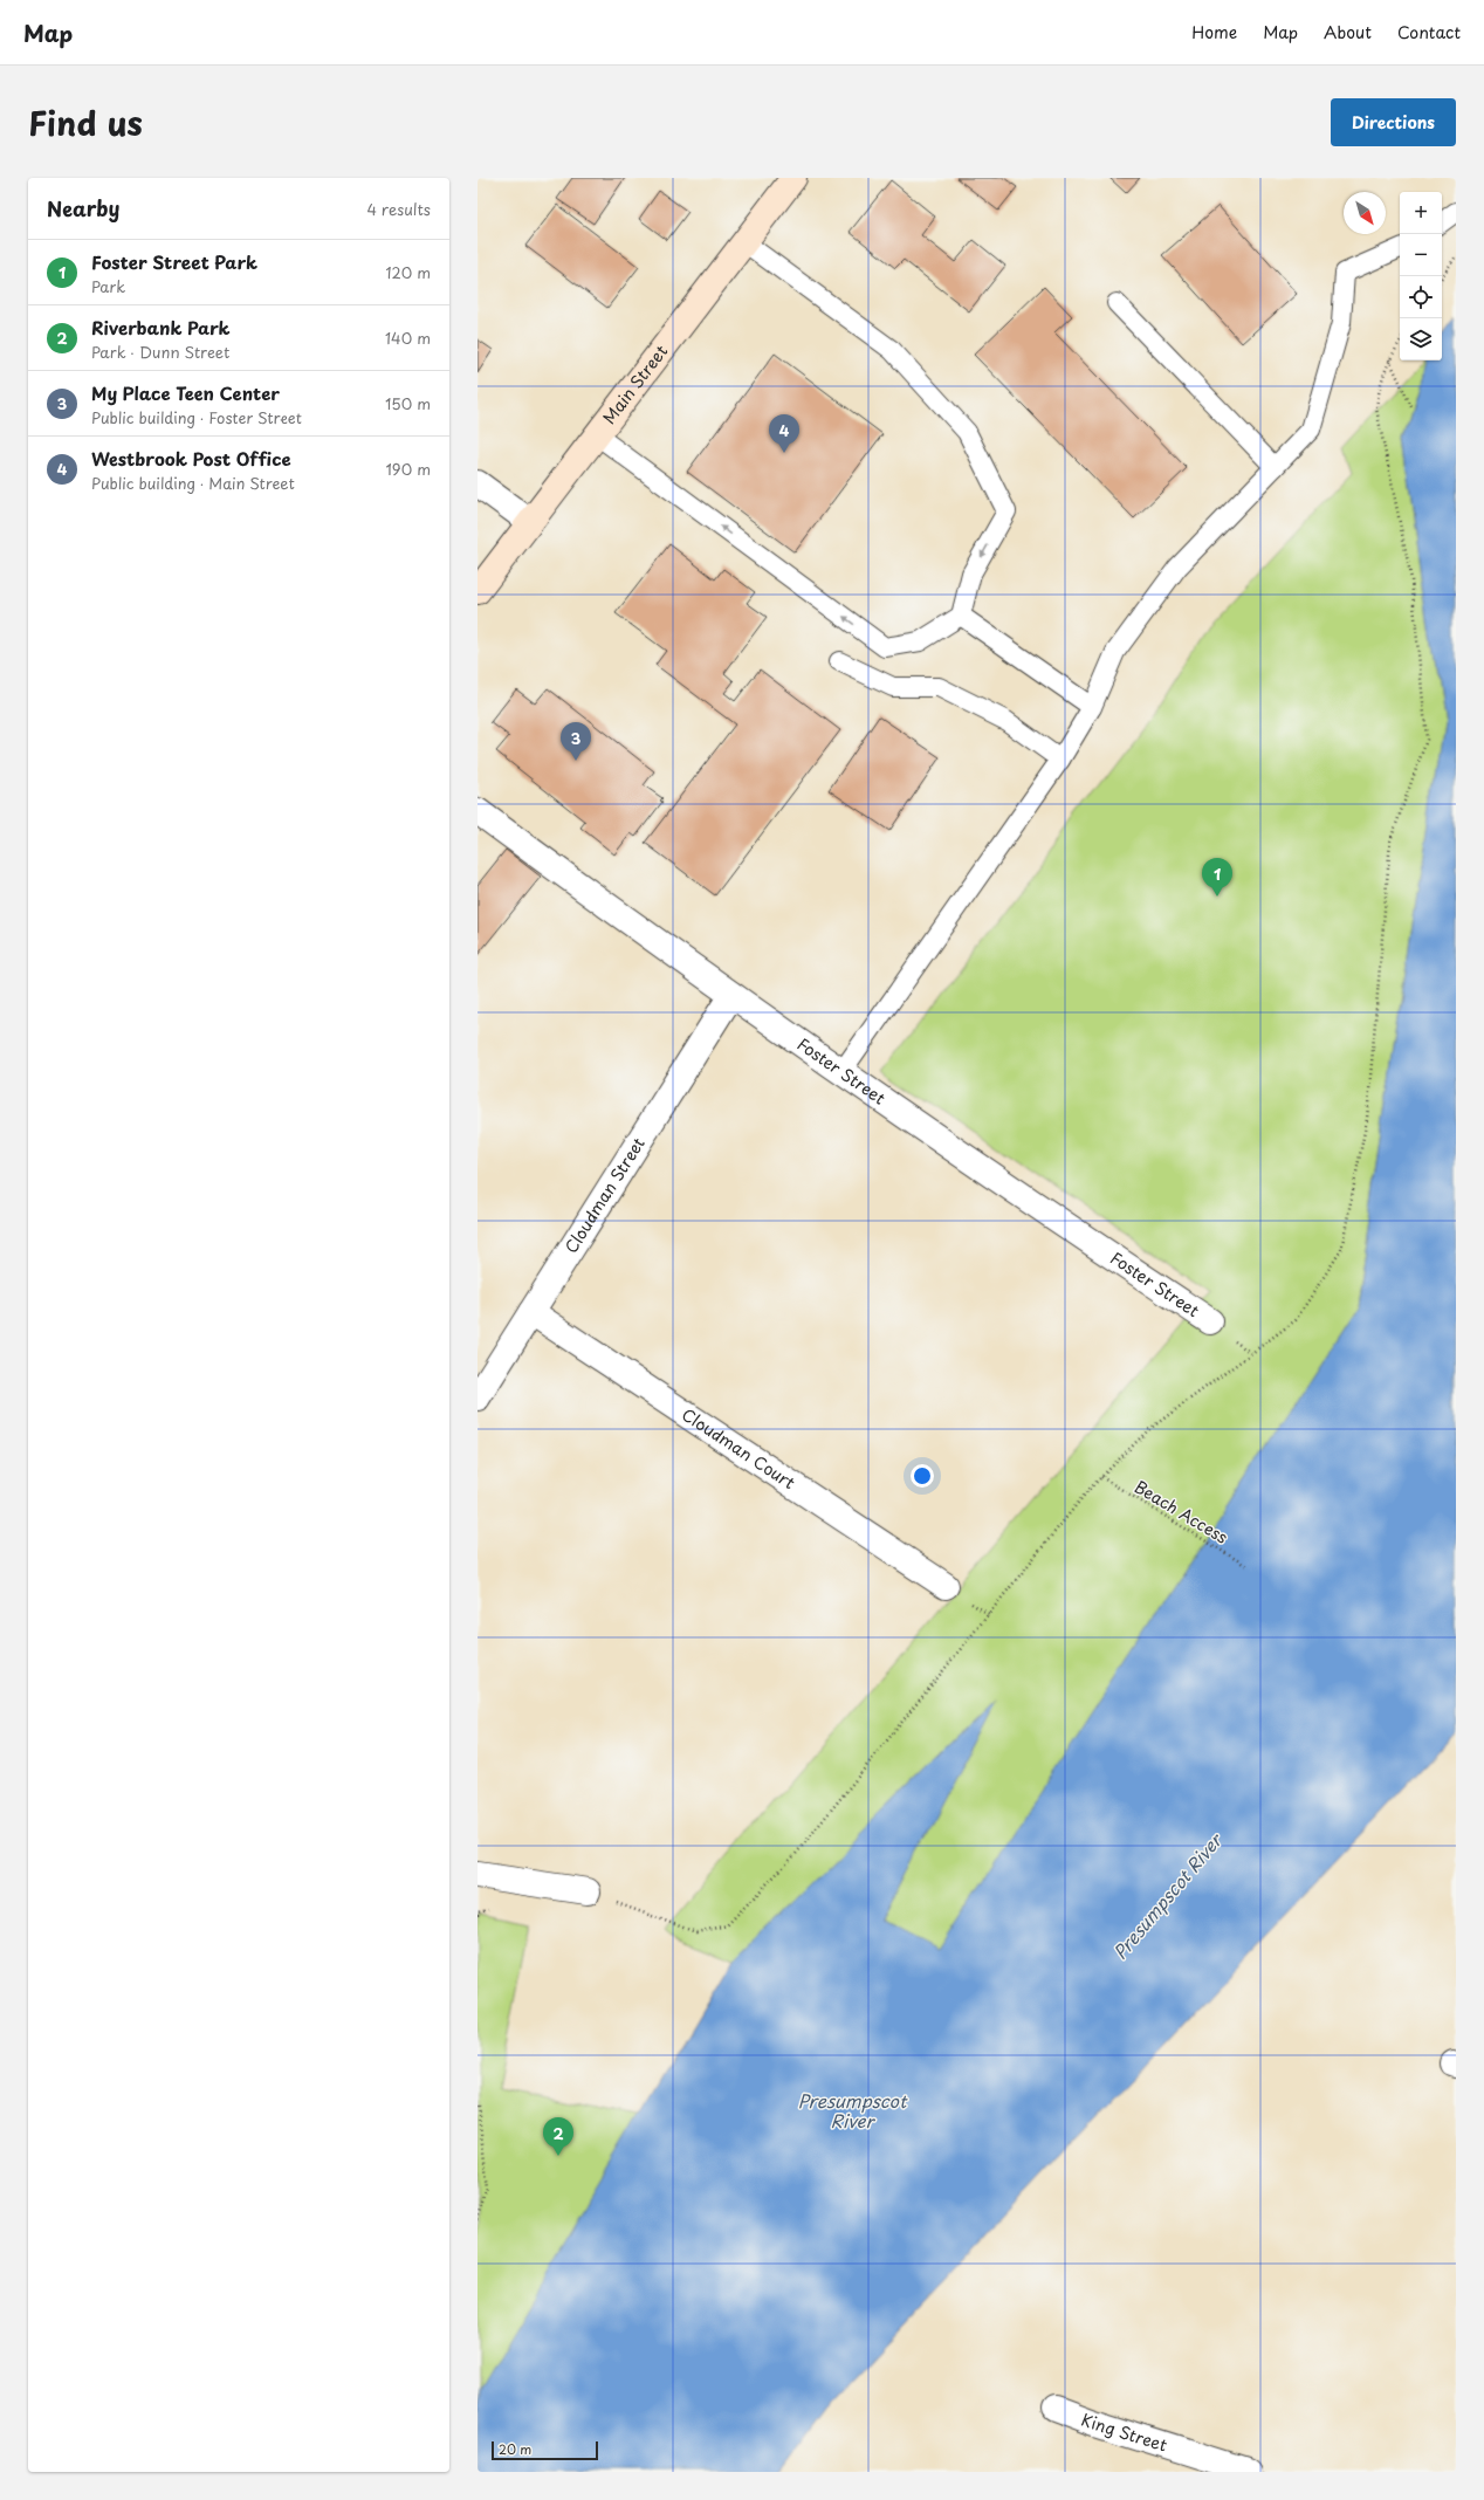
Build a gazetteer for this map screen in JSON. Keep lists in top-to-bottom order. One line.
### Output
{"streets":{"main road":["Main Street"],"street":["Foster Street","Cloudman Street","Cloudman Court","King Street"],"path":["Beach Access"]},"crossings":[["Foster Street","Cloudman Street"],["Cloudman Street","Cloudman Court"]],"water":["Presumpscot River"],"scale_bar":"20 m","north":"bottom right","page":{"header":"Map","nav":["Home","Map","About","Contact"],"title":"Find us","buttons":"Directions","heading":["Nearby","4 results"],"map_buttons":["+","−"],"list":[{"mark":"1","name":"Foster Street Park","note":"Park","value":"120 m"},{"mark":"2","name":"Riverbank Park","note":"Park · Dunn Street","value":"140 m"},{"mark":"3","name":"My Place Teen Center","note":"Public building · Foster Street","value":"150 m"},{"mark":"4","name":"Westbrook Post Office","note":"Public building · Main Street","value":"190 m"}],"pins":["4","3","1","2"],"scale":"20 m"}}
